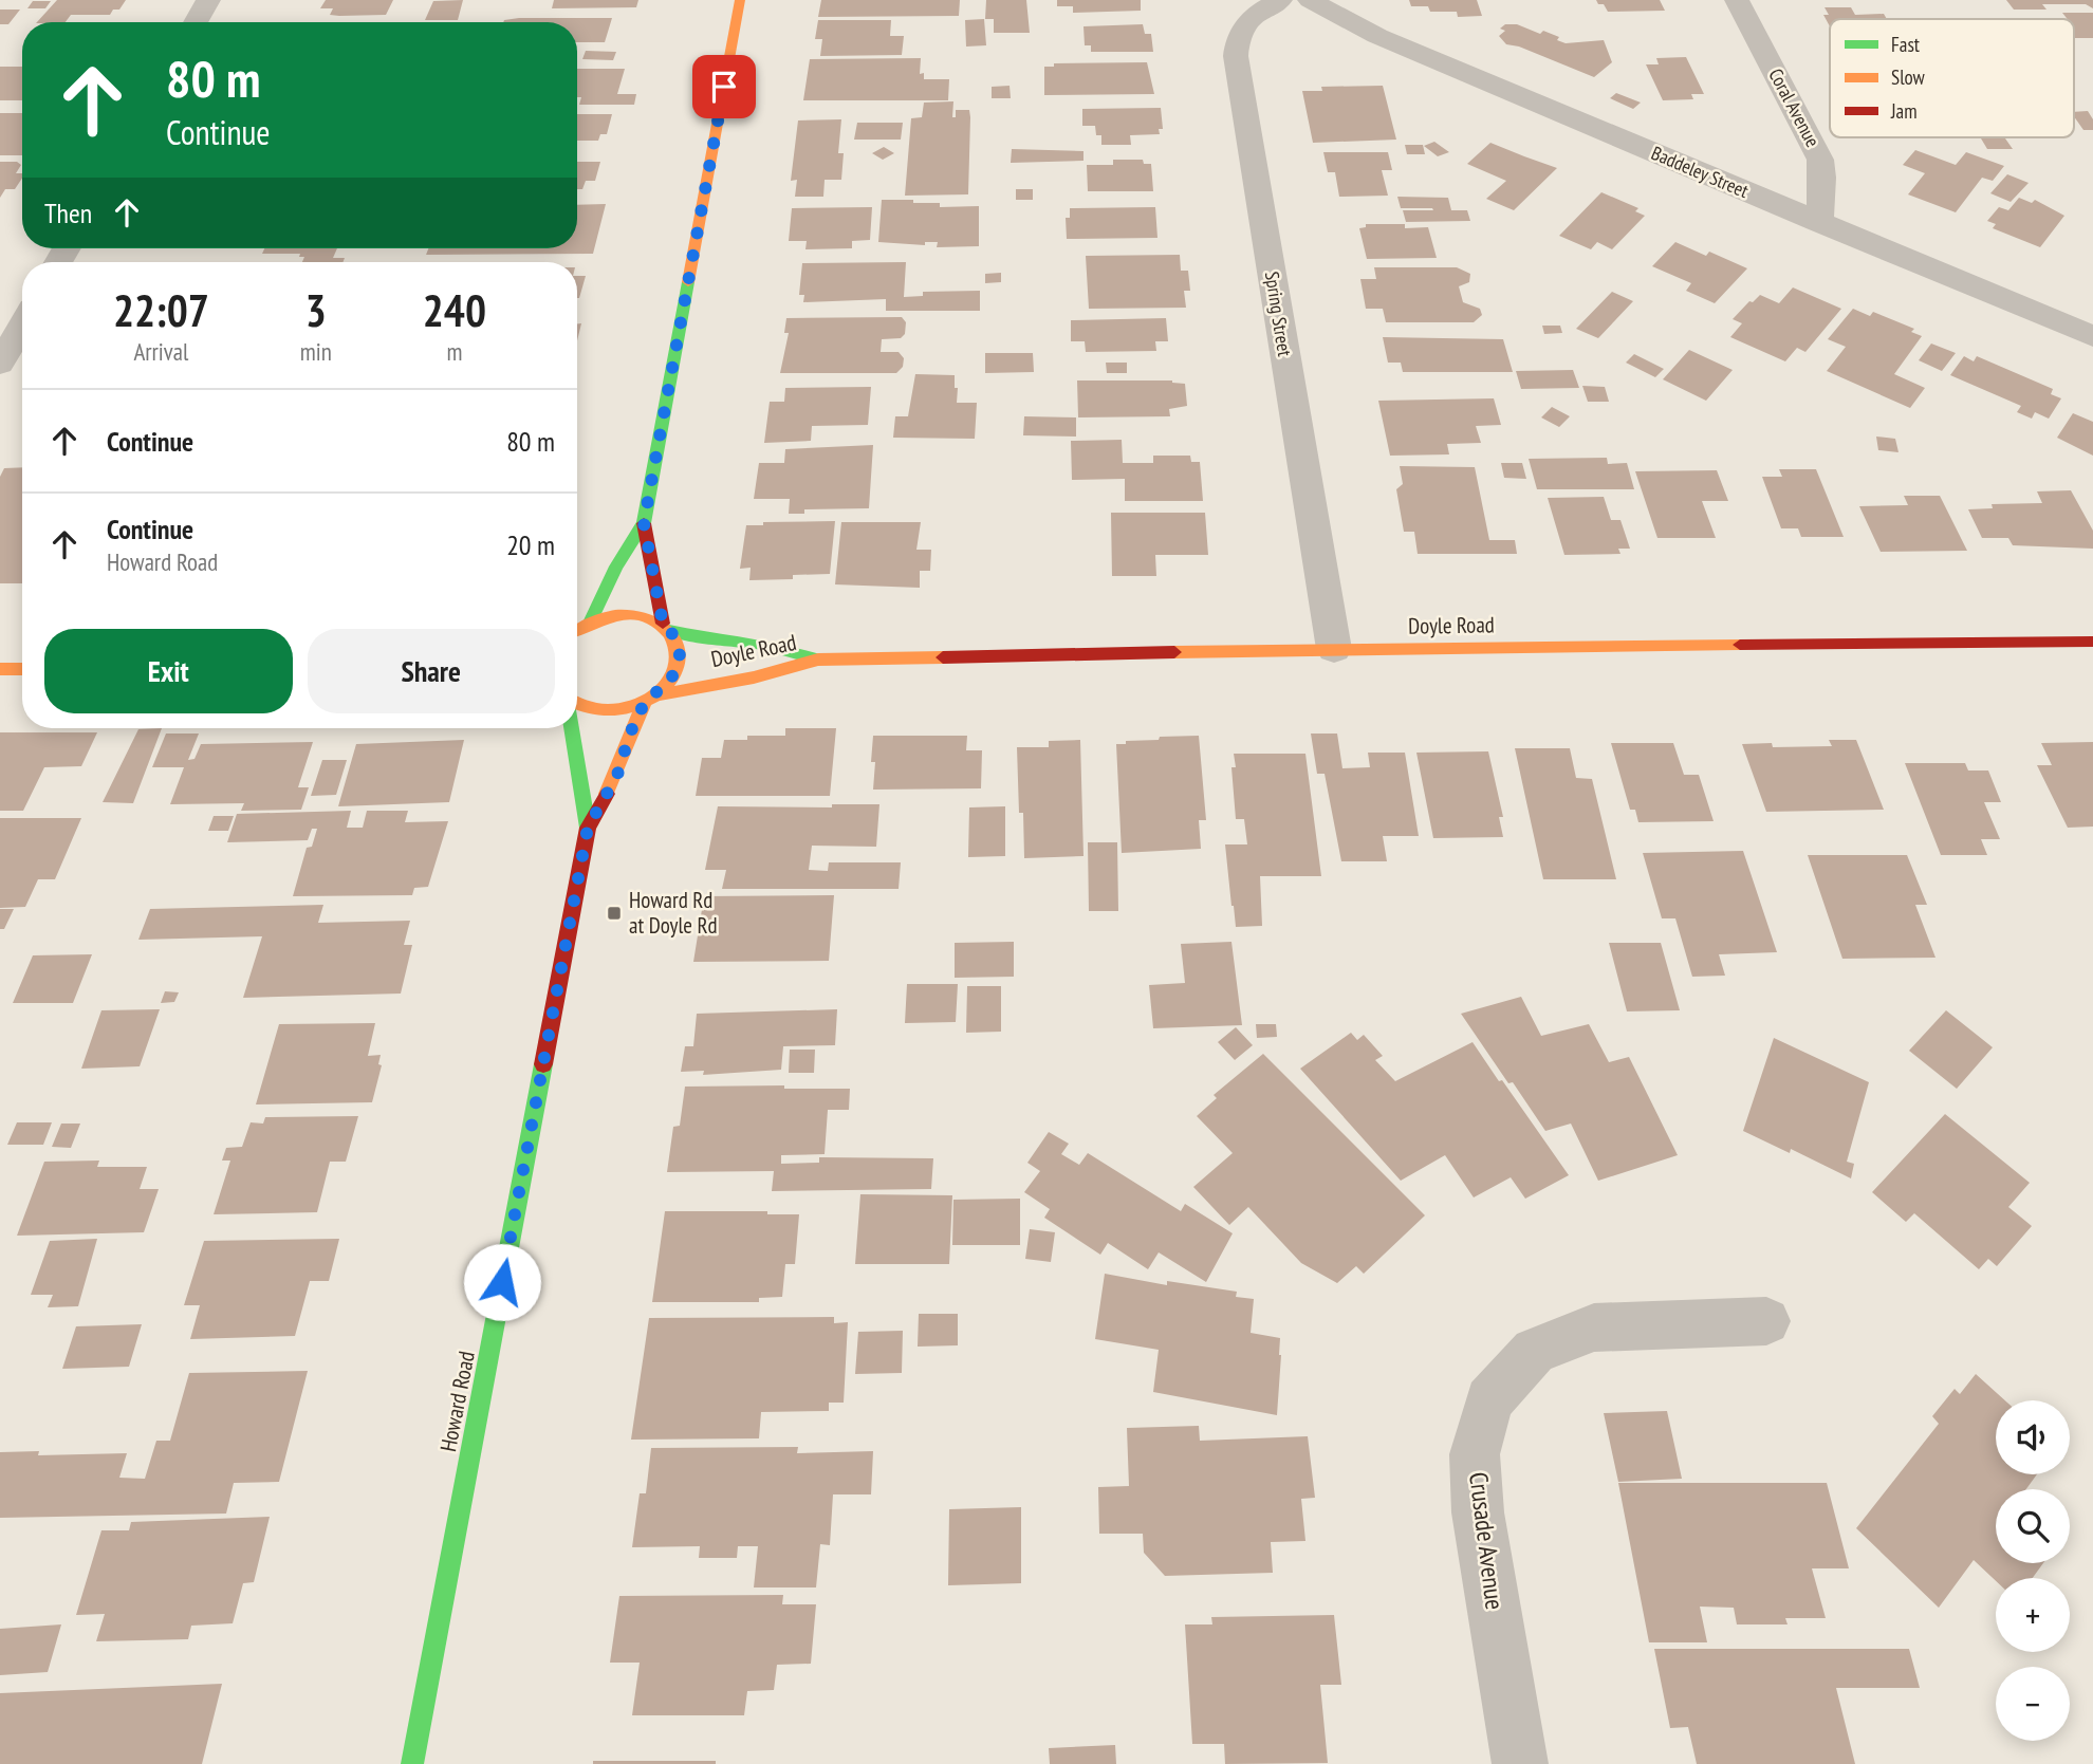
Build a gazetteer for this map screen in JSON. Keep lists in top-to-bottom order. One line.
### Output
{"streets":{"street":["Coral Avenue","Baddeley Street","Spring Street","Doyle Road","Howard Road","Crusade Avenue"]},"crossings":[["Coral Avenue","Baddeley Street"],["Spring Street","Doyle Road"],["Doyle Road","Howard Road"]],"places":{"transit":["Howard Rd at Doyle Rd"]},"legend":["Fast","Slow","Jam"],"page":{"turn":["80 m","Continue"],"then":"Then","eta":["22:07","Arrival","3","min","240","m"],"list":[{"name":"Continue","value":"80 m"},{"name":"Continue","note":"Howard Road","value":"20 m"}],"buttons":["Exit","Share"],"map_buttons":["+","−"]}}
